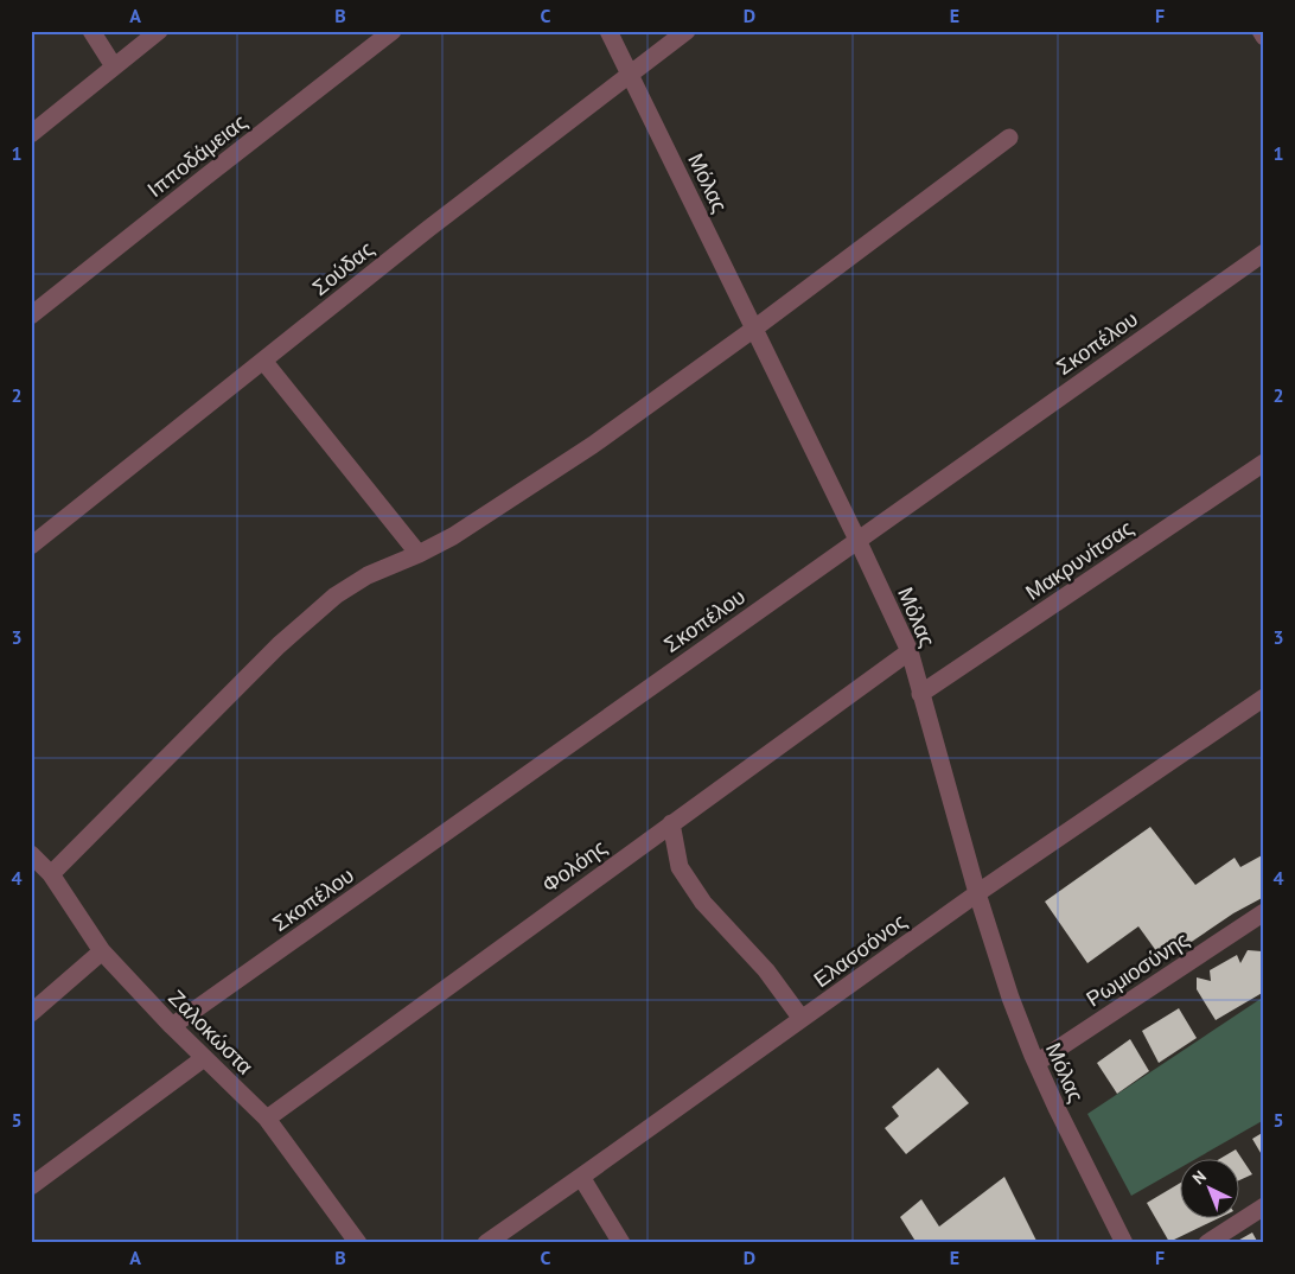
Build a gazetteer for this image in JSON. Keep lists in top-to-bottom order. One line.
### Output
{"streets":{"street":["Ιπποδάμειας","Μόλας","Σούδας","Σκοπέλου","Μακρυνίτσας","Φολόης","Ελασσόνος","Ρωμιοσύνης","Ζαλοκώστα"]},"crossings":[["Μόλας","Σούδας"],["Μόλας","Σκοπέλου"],["Μόλας","Μακρυνίτσας"],["Μόλας","Φολόης"],["Μόλας","Ελασσόνος"],["Μόλας","Ρωμιοσύνης"],["Σκοπέλου","Ζαλοκώστα"],["Φολόης","Ζαλοκώστα"]],"north":"top left","grid":{"columns":["A","B","C","D","E","F"],"rows":["1","2","3","4","5"]}}
